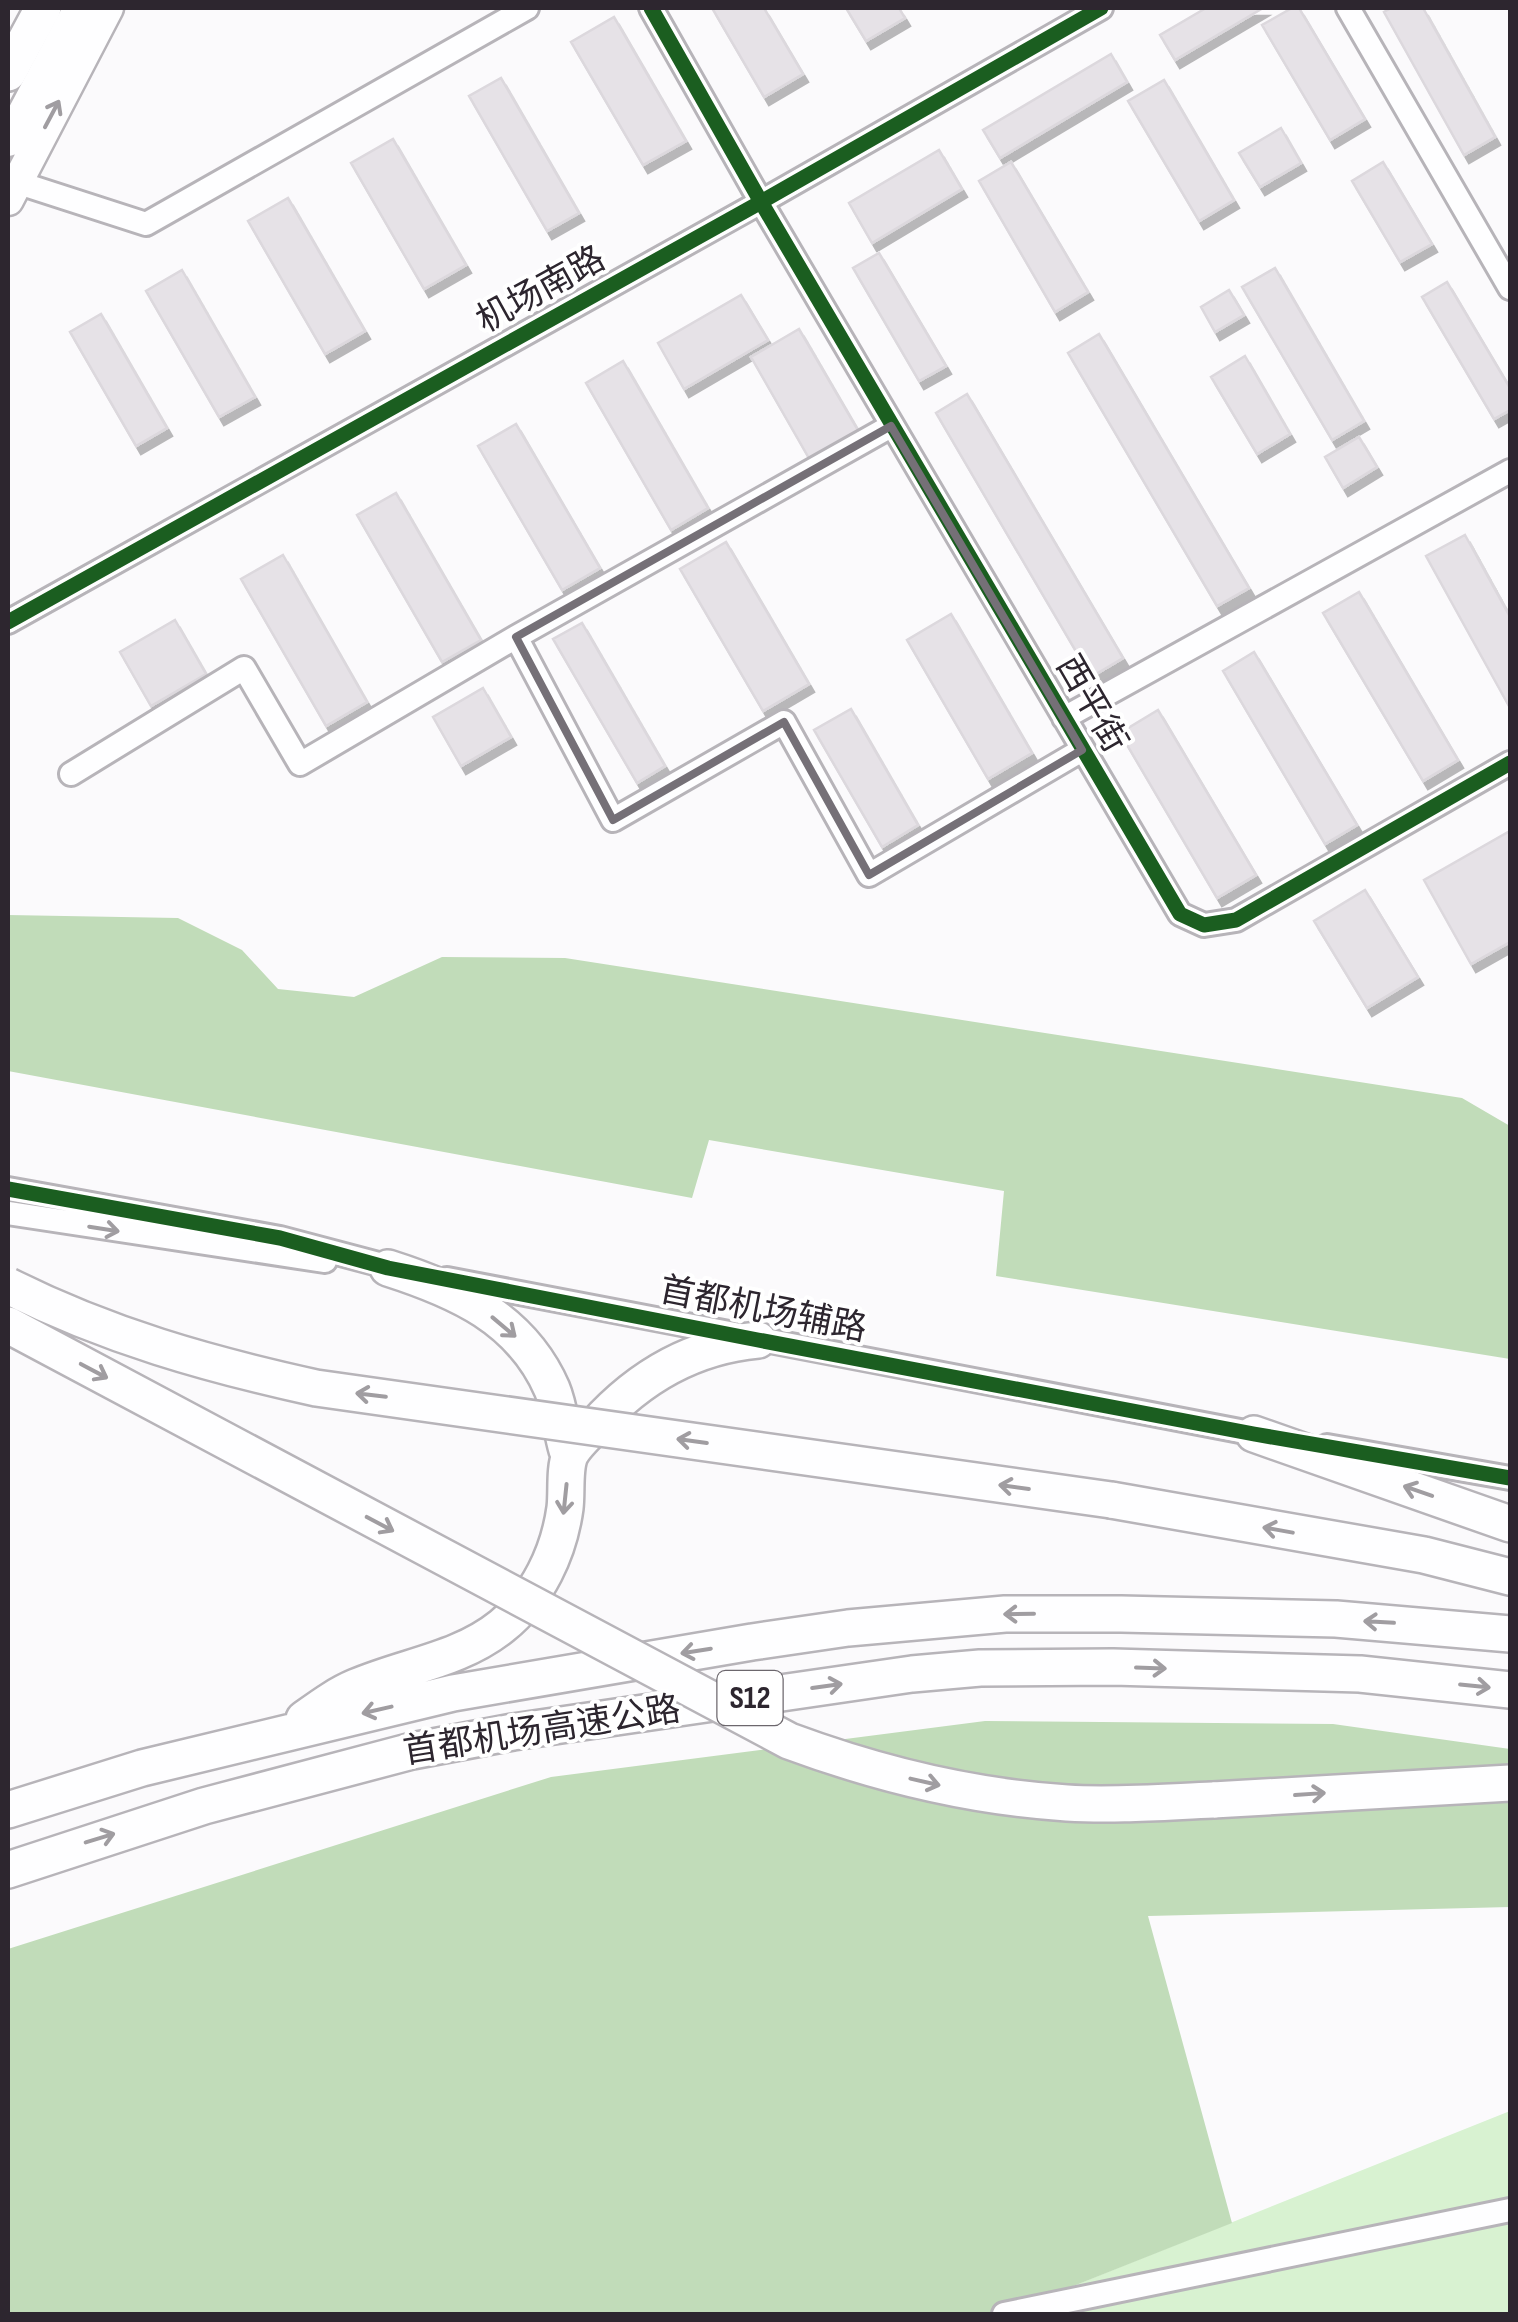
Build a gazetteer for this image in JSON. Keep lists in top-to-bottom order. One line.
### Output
{"streets":{"highway":["S12","首都机场高速公路"],"street":["机场南路","西平街","首都机场辅路"]},"crossings":[["机场南路","西平街"]]}
